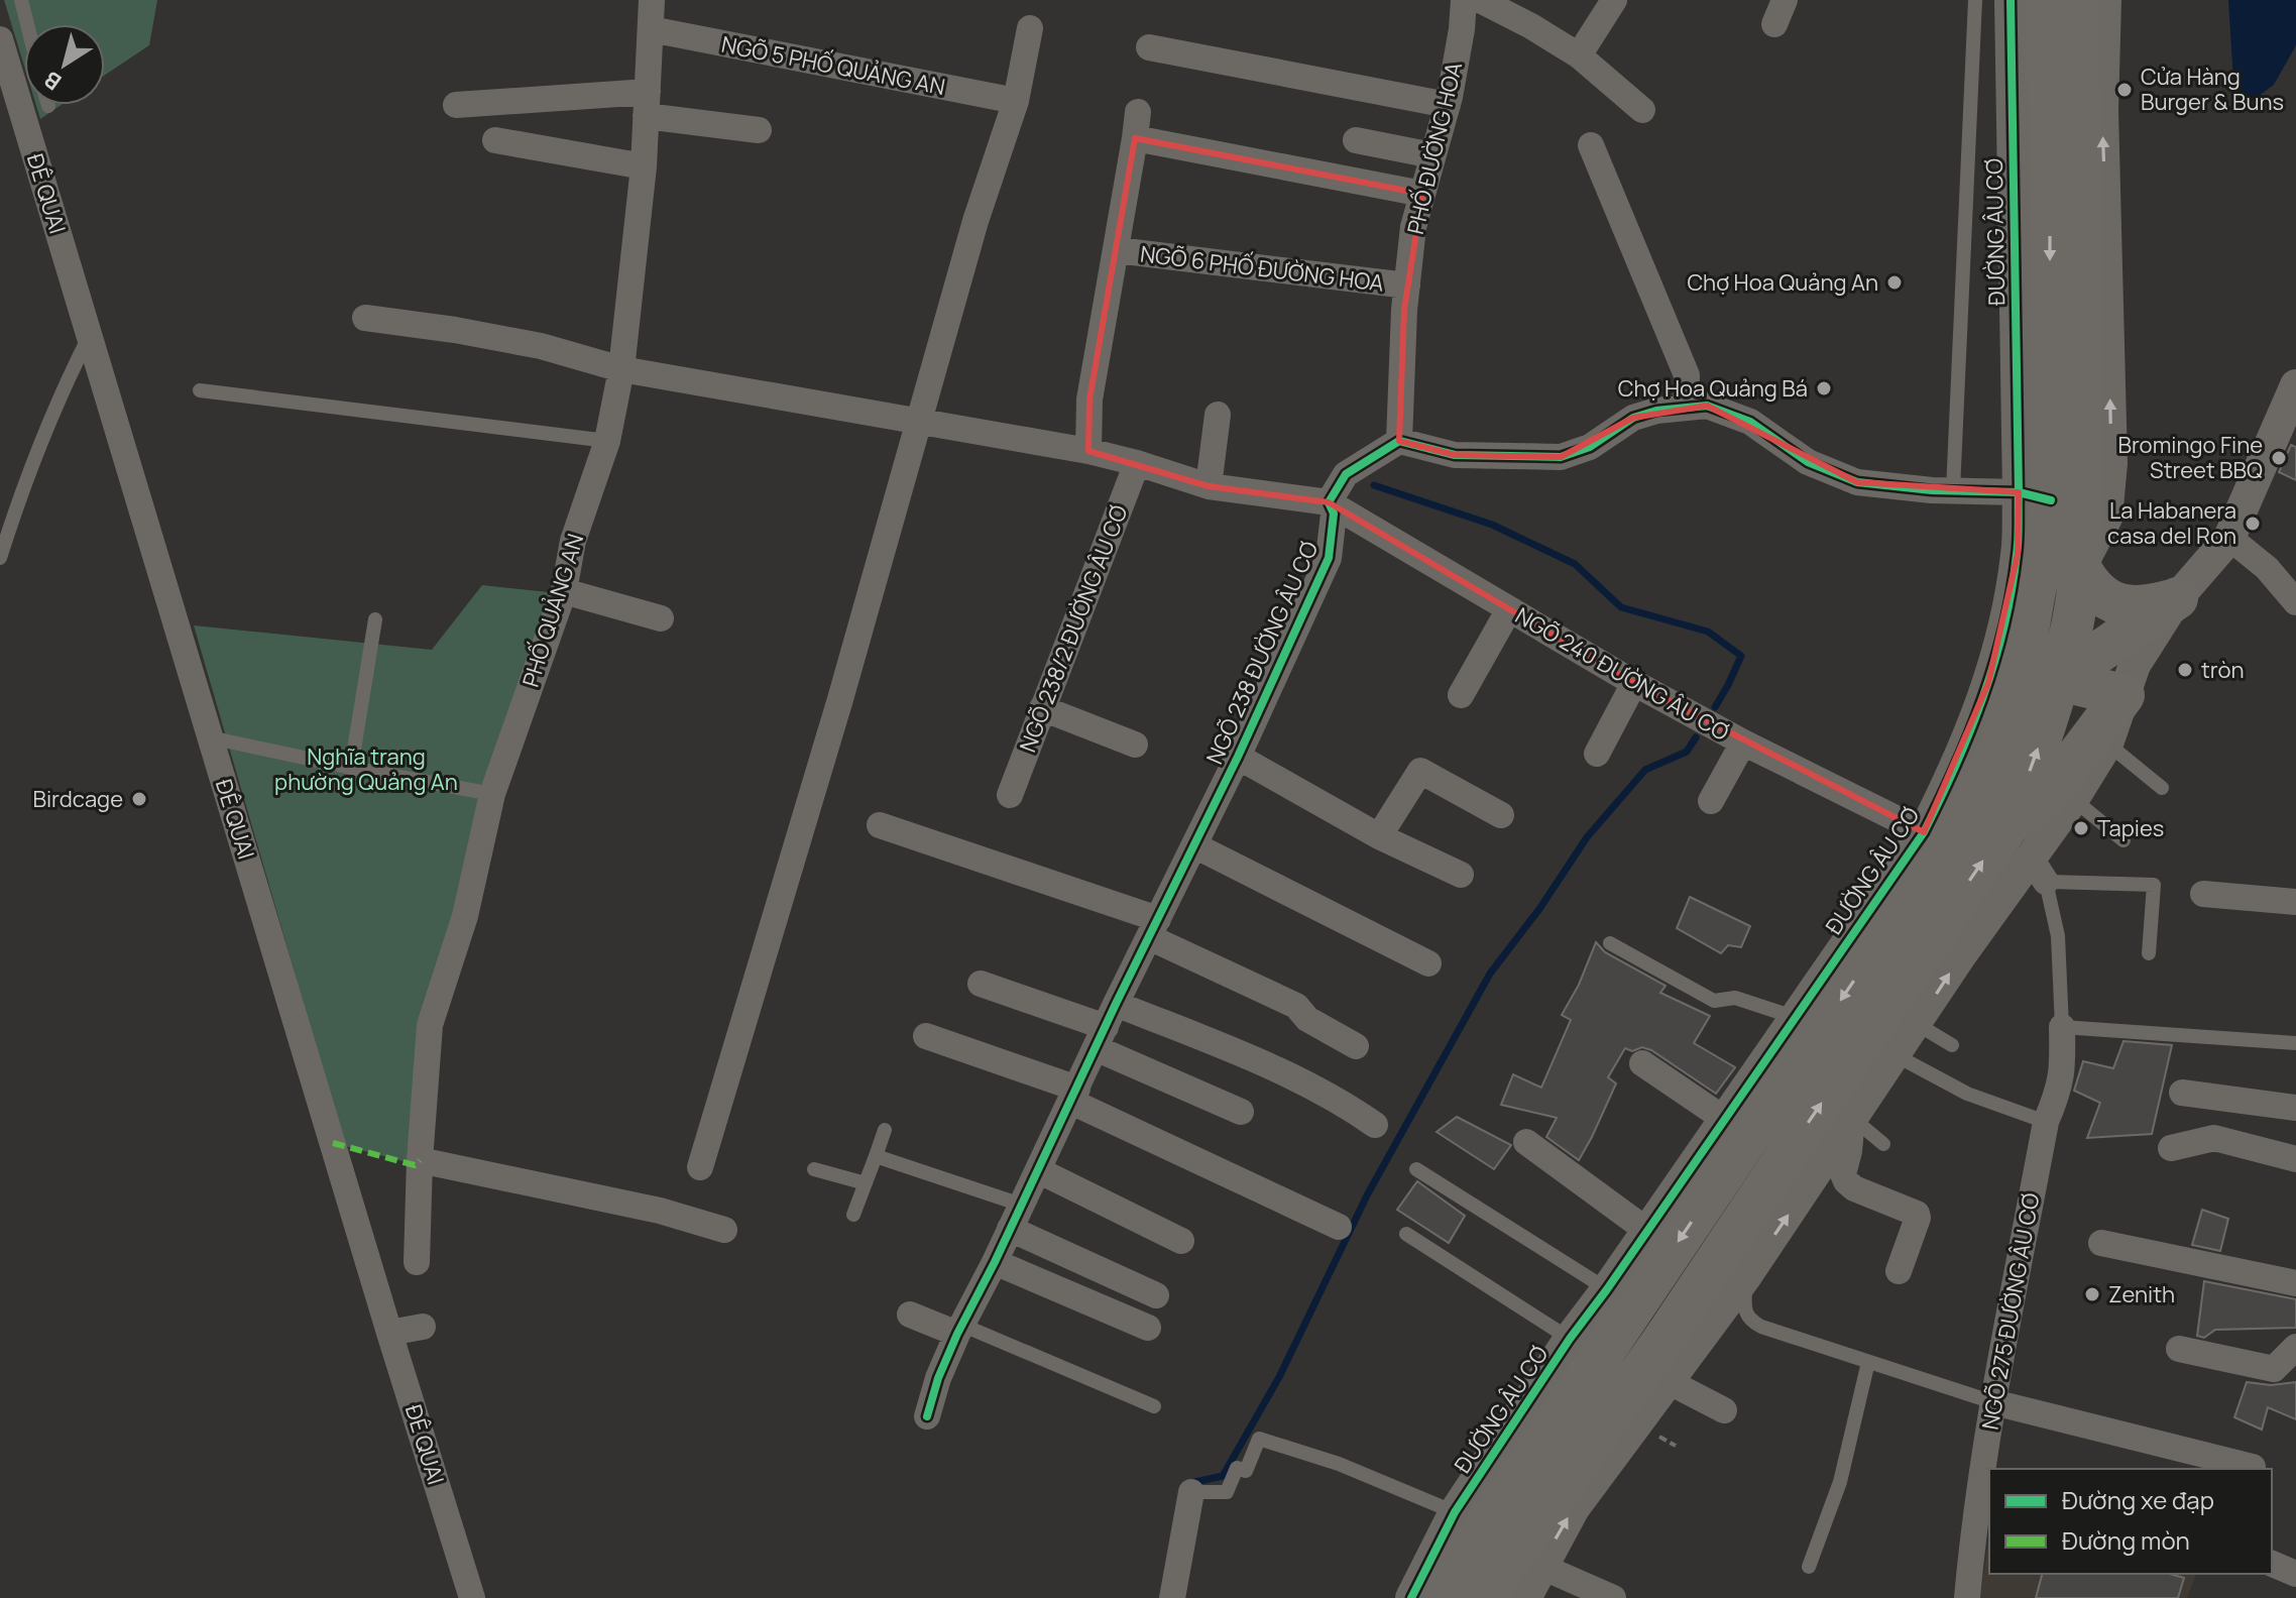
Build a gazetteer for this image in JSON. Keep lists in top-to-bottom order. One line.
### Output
{"streets":{"main road":["ĐƯỜNG ÂU CƠ"],"street":["NGÕ 5 PHỐ QUẢNG AN","PHỐ ĐƯỜNG HOA","ĐÊ QUAI","NGÕ 6 PHỐ ĐƯỜNG HOA","PHỐ QUẢNG AN","NGÕ 238/2 ĐƯỜNG ÂU CƠ","NGÕ 238 ĐƯỜNG ÂU CƠ","NGÕ 240 ĐƯỜNG ÂU CƠ","NGÕ 275 ĐƯỜNG ÂU CƠ"]},"crossings":[["NGÕ 5 PHỐ QUẢNG AN","PHỐ QUẢNG AN"],["PHỐ ĐƯỜNG HOA","NGÕ 6 PHỐ ĐƯỜNG HOA"],["ĐƯỜNG ÂU CƠ","NGÕ 240 ĐƯỜNG ÂU CƠ"],["NGÕ 238 ĐƯỜNG ÂU CƠ","NGÕ 240 ĐƯỜNG ÂU CƠ"]],"parks":["Nghĩa trang phường Quảng An"],"places":["Cửa Hàng Burger & Buns","Chợ Hoa Quảng An","Chợ Hoa Quảng Bá","Bromingo Fine Street BBQ","La Habanera casa del Ron","tròn","Birdcage","Tapies","Zenith"],"legend":["Đường xe đạp","Đường mòn"],"north":"bottom left"}
